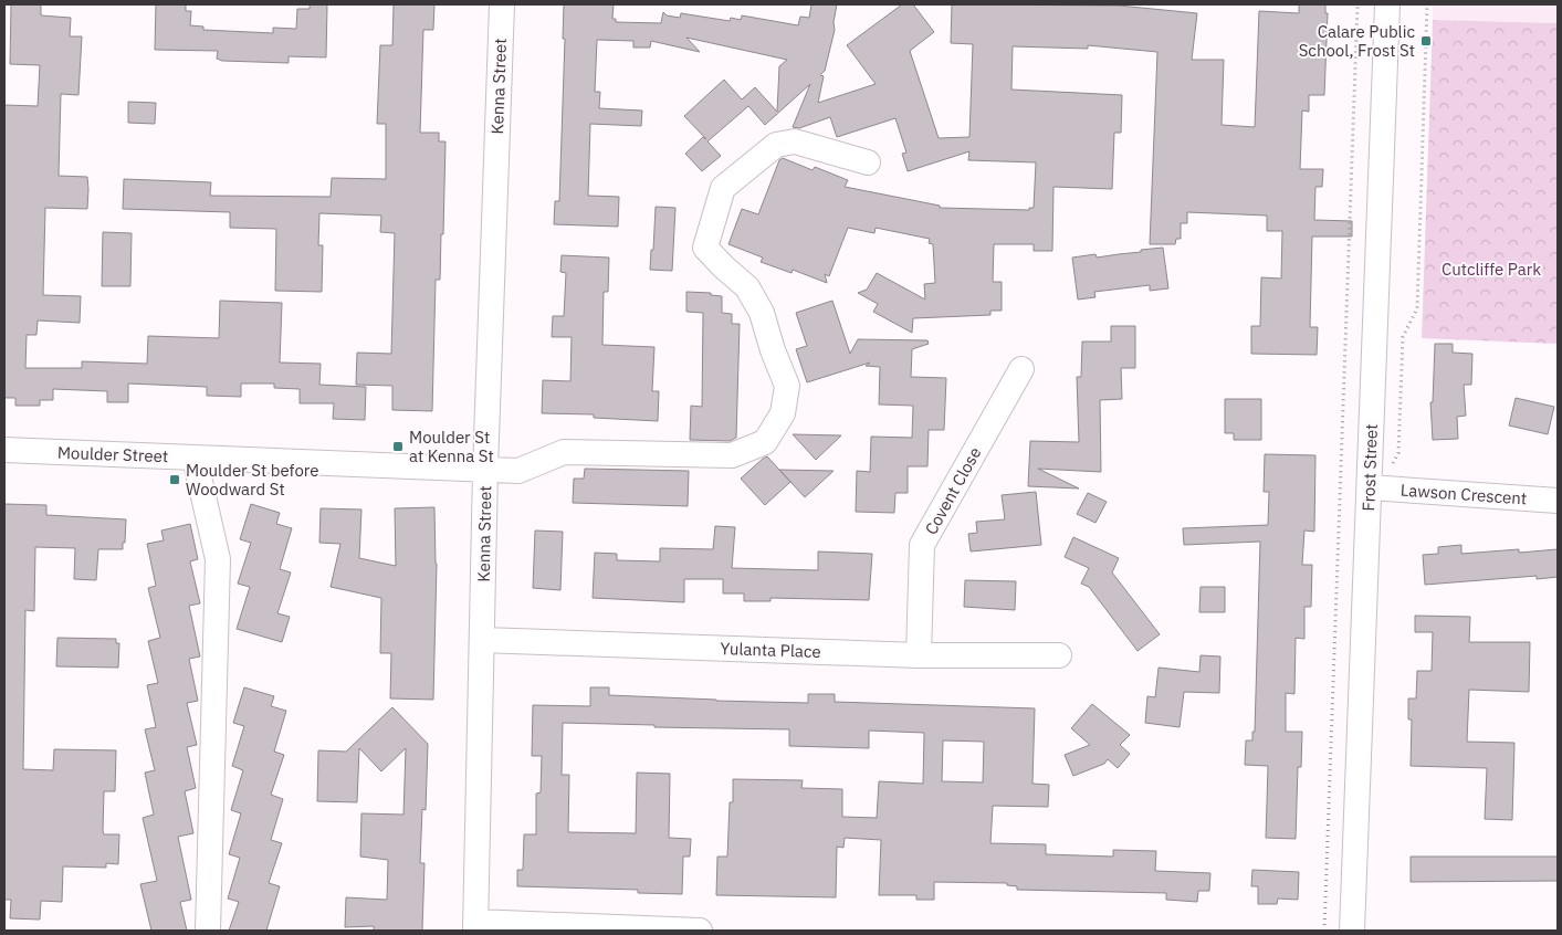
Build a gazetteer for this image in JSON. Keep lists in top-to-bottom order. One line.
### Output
{"streets":{"street":["Kenna Street","Moulder Street","Frost Street","Covent Close","Lawson Crescent","Yulanta Place"]},"crossings":[["Kenna Street","Moulder Street"],["Kenna Street","Yulanta Place"],["Frost Street","Lawson Crescent"],["Covent Close","Yulanta Place"]],"parks":["Cutcliffe Park"],"places":{"transit":["Calare Public School, Frost St","Moulder St at Kenna St","Moulder St before Woodward St"]}}
